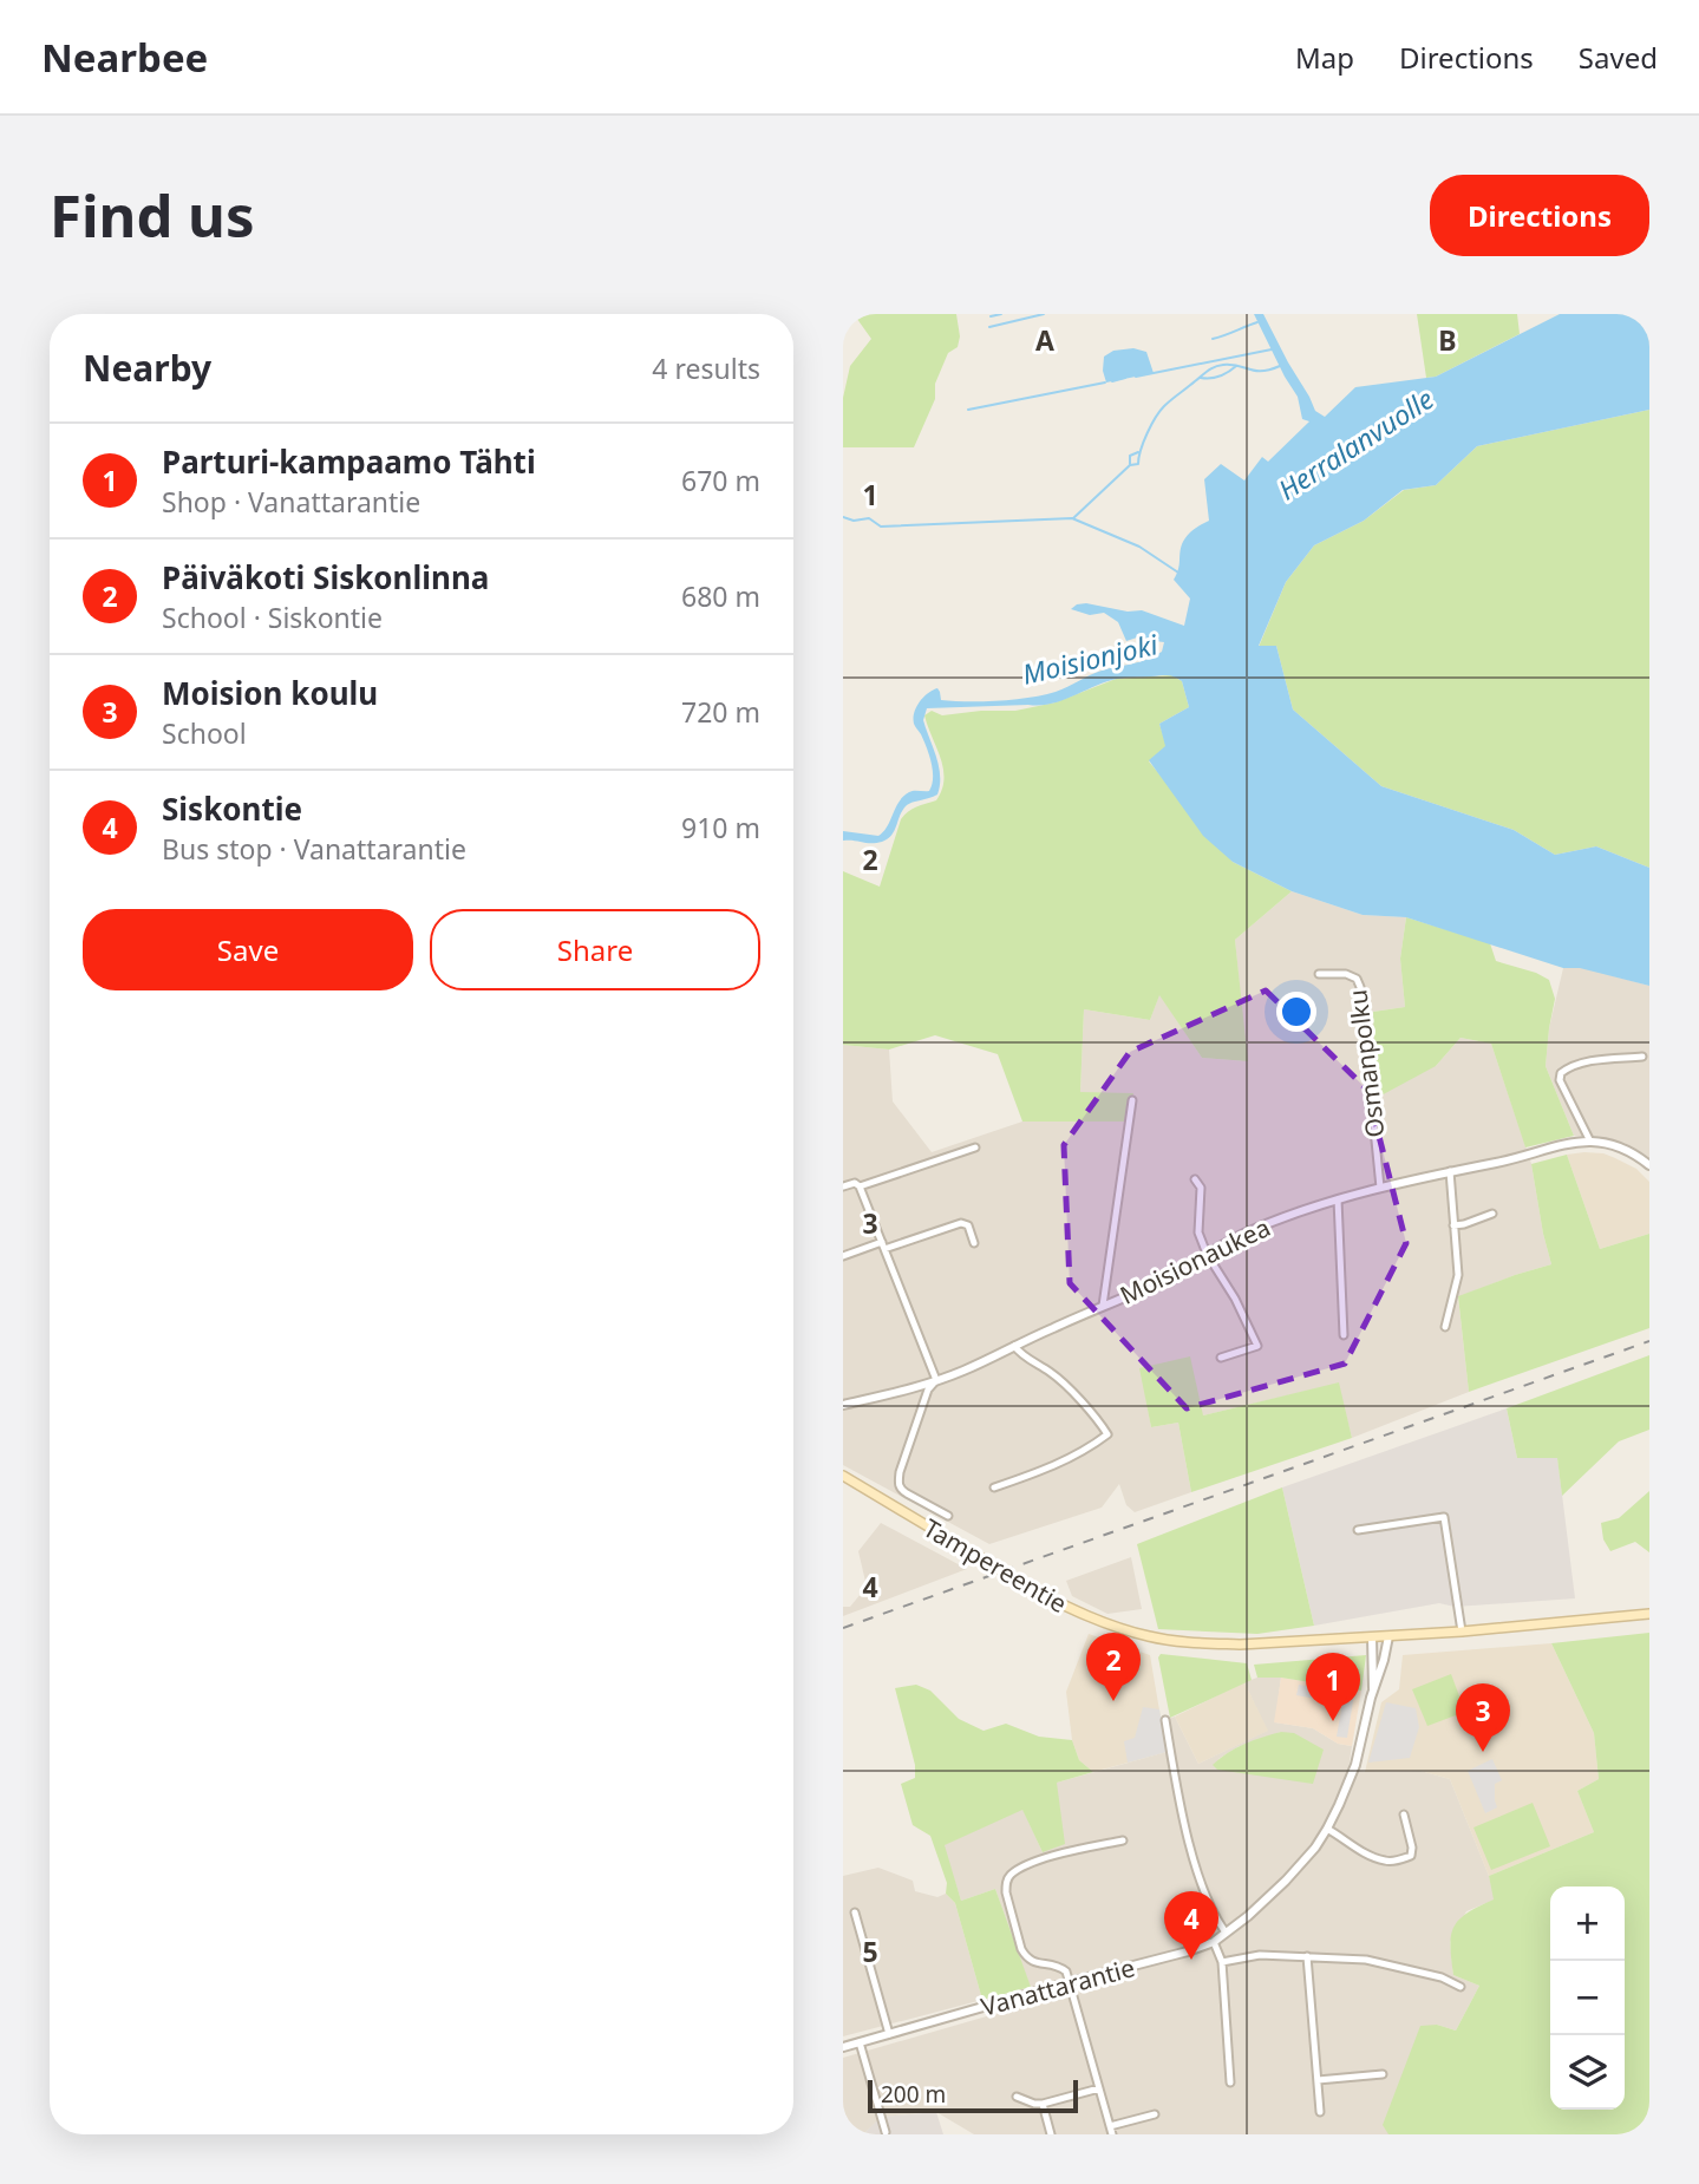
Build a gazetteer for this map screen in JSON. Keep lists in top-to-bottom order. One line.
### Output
{"streets":{"main road":["Tampereentie"],"street":["Osmanpolku","Moisionaukea","Vanattarantie"]},"crossings":[["Osmanpolku","Moisionaukea"],["Tampereentie","Vanattarantie"]],"water":["Herralanvuolle","Moisionjoki"],"scale_bar":"200 m","page":{"header":"Nearbee","nav":["Map","Directions","Saved"],"buttons":["Directions",["Save","Share"]],"title":"Find us","heading":["Nearby","4 results"],"list":[{"mark":"1","name":"Parturi-kampaamo Tähti","note":"Shop · Vanattarantie","value":"670 m"},{"mark":"2","name":"Päiväkoti Siskonlinna","note":"School · Siskontie","value":"680 m"},{"mark":"3","name":"Moision koulu","note":"School","value":"720 m"},{"mark":"4","name":"Siskontie","note":"Bus stop · Vanattarantie","value":"910 m"}],"pins":["2","1","3","4"],"map_buttons":["+","−"],"scale":"200 m"},"grid":{"columns":["A","B"],"rows":["1","2","3","4","5"]}}
